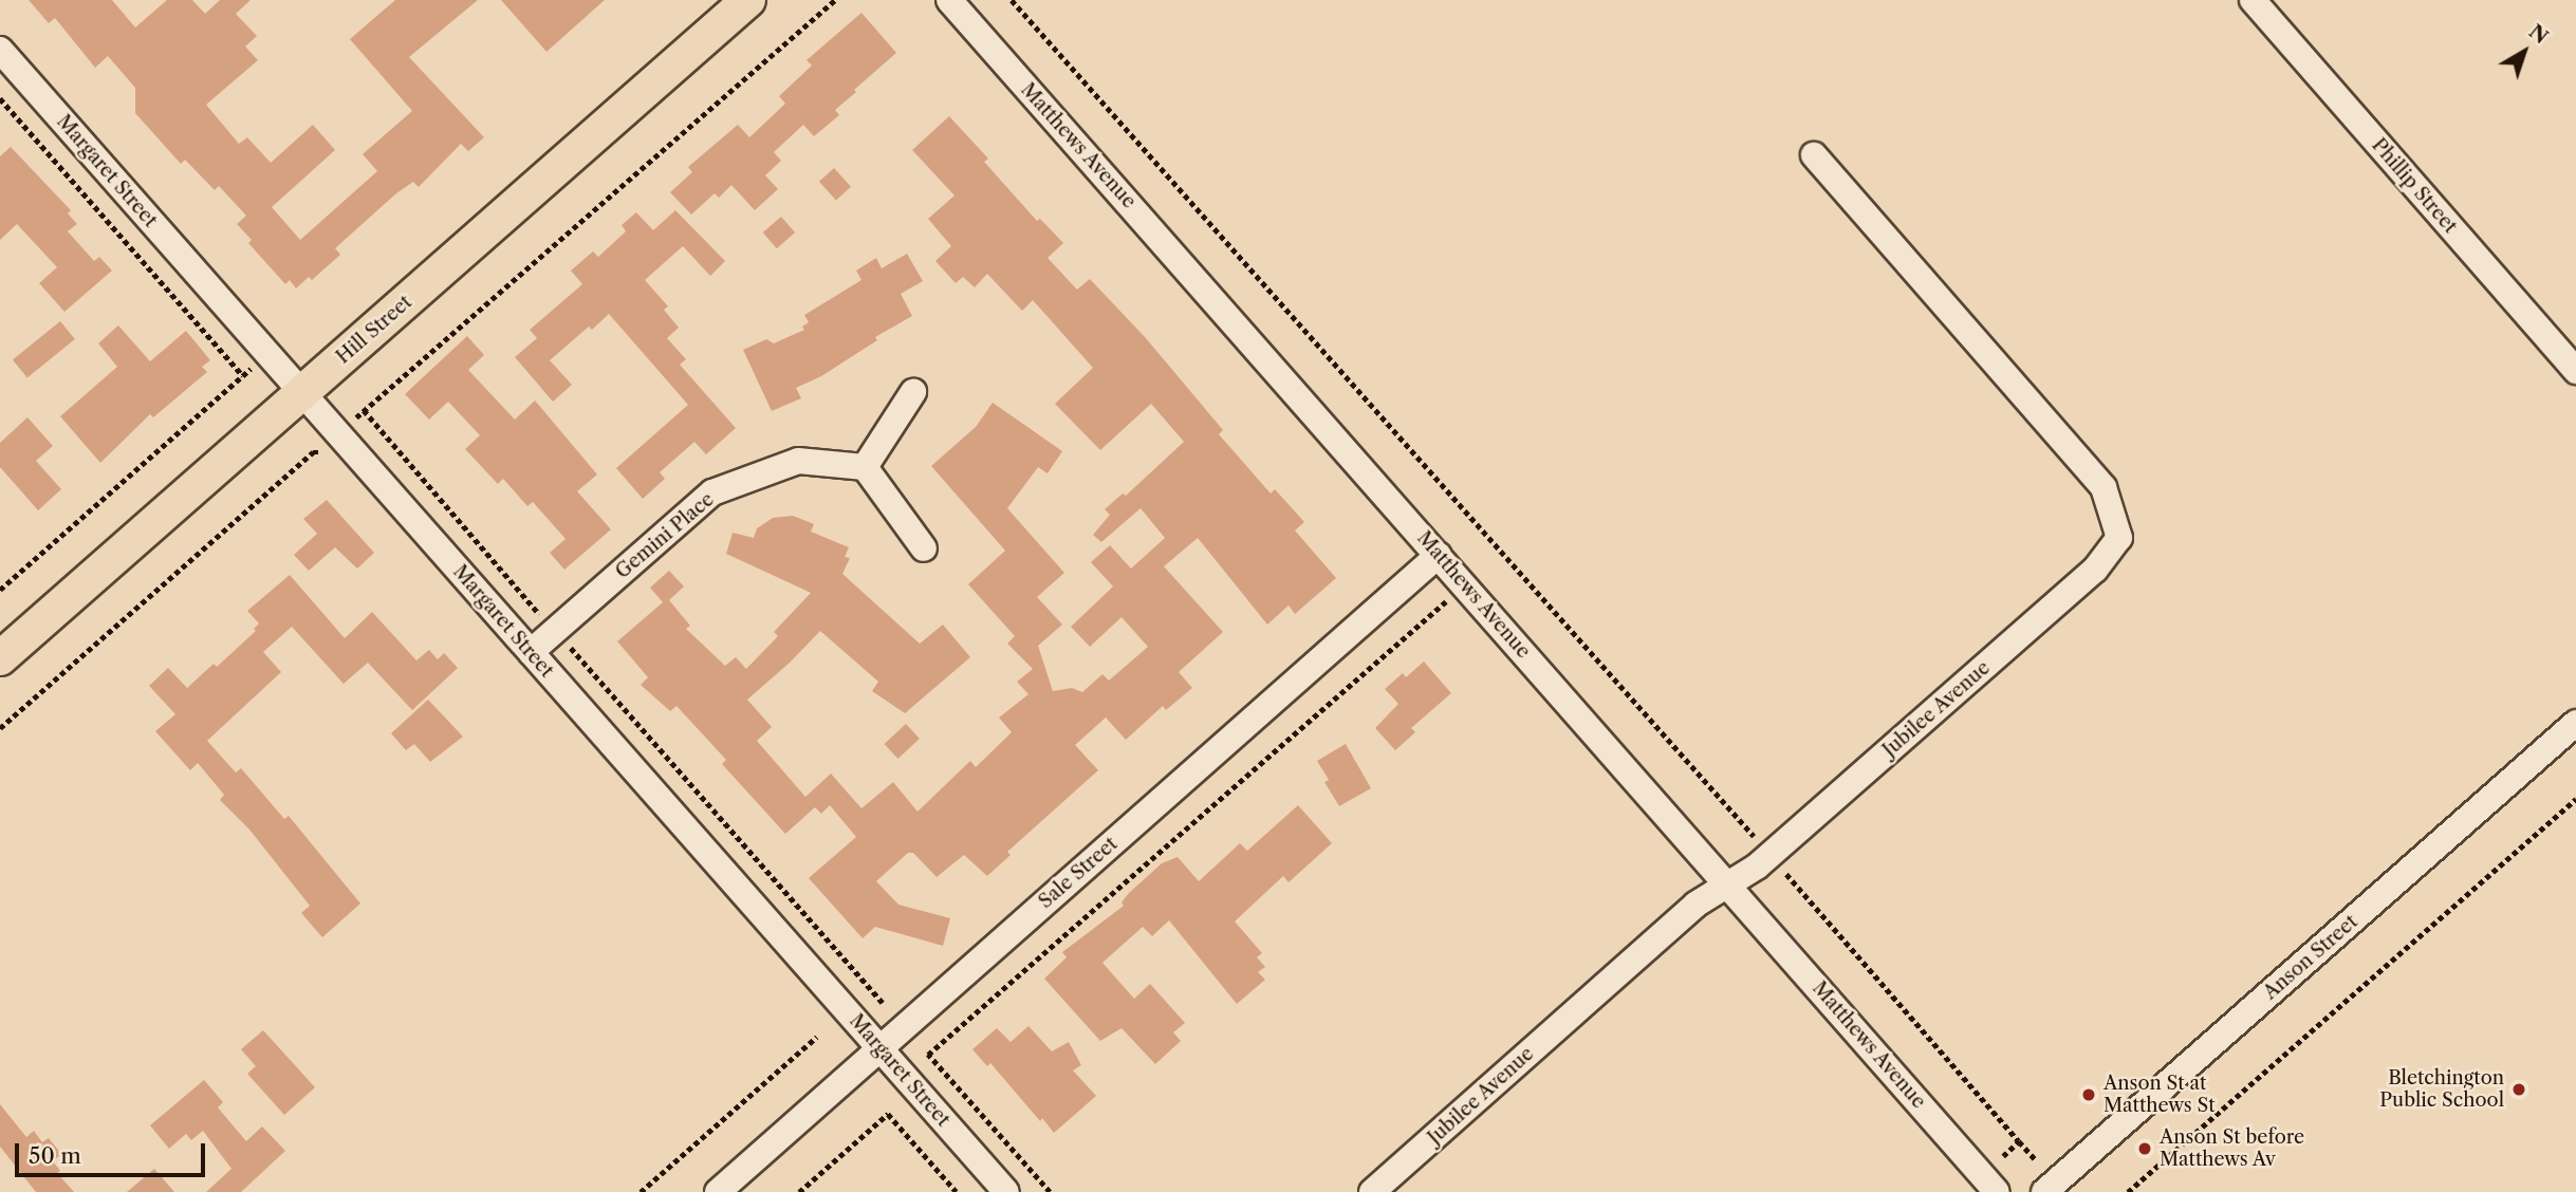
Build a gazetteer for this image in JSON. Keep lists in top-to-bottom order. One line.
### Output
{"streets":{"main road":["Hill Street"],"street":["Matthews Avenue","Margaret Street","Phillip Street","Gemini Place","Jubilee Avenue","Sale Street","Anson Street"]},"crossings":[["Matthews Avenue","Jubilee Avenue"],["Matthews Avenue","Sale Street"],["Margaret Street","Hill Street"],["Margaret Street","Gemini Place"],["Margaret Street","Sale Street"]],"places":["Bletchington Public School","Anson St at Matthews St","Anson St before Matthews Av"],"scale_bar":"50 m","north":"top right"}
